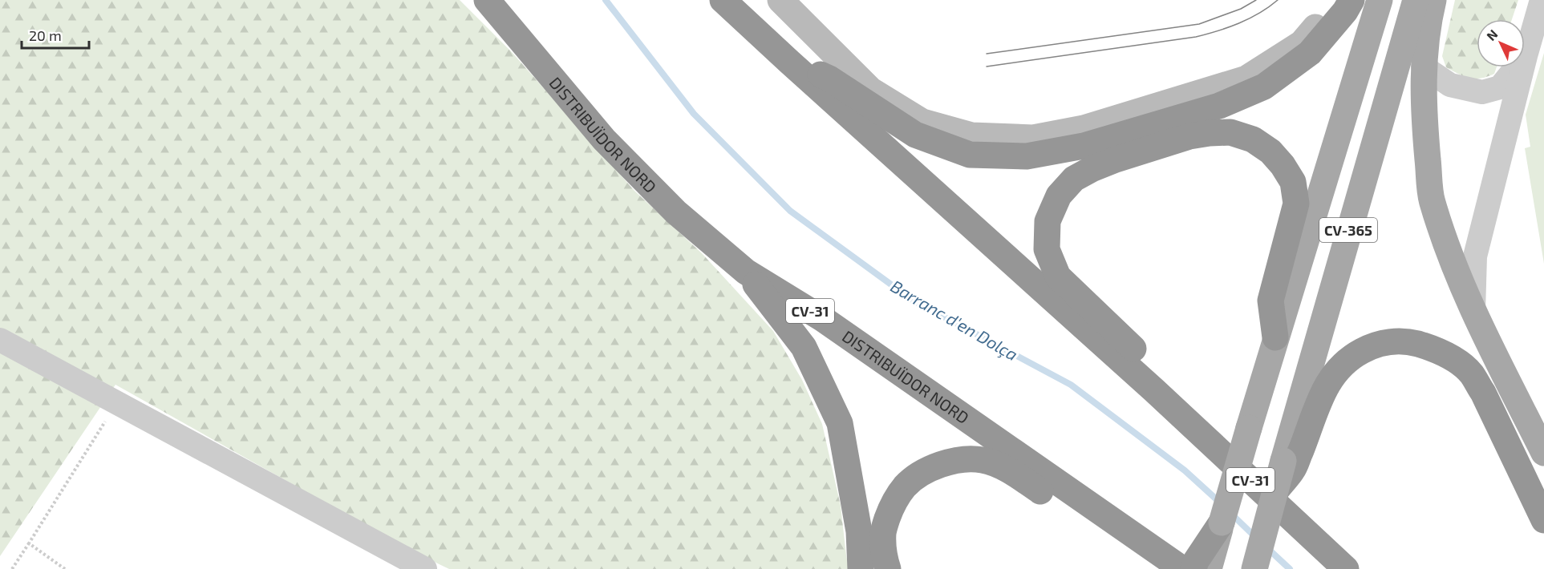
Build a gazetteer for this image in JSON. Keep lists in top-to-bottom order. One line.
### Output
{"streets":{"highway":["DISTRIBUÏDOR NORD","CV-31"],"main road":["CV-365"]},"water":["Barranc d'en Dolça"],"scale_bar":"20 m","north":"top left"}
